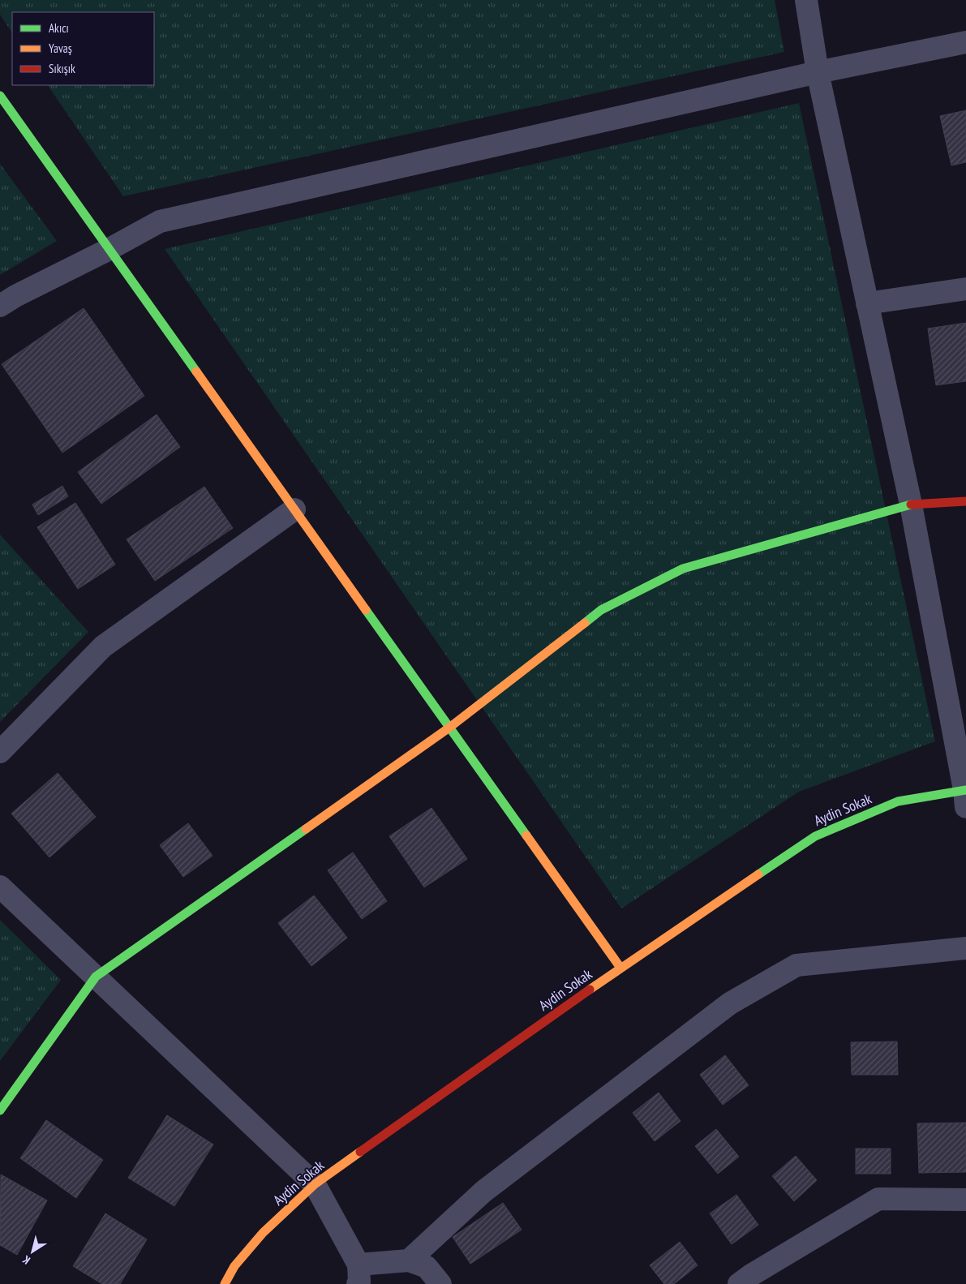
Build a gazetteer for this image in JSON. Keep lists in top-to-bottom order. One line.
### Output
{"streets":{"street":["Aydin Sokak"]},"legend":["Akıcı","Yavaş","Sıkışık"],"north":"bottom left"}
